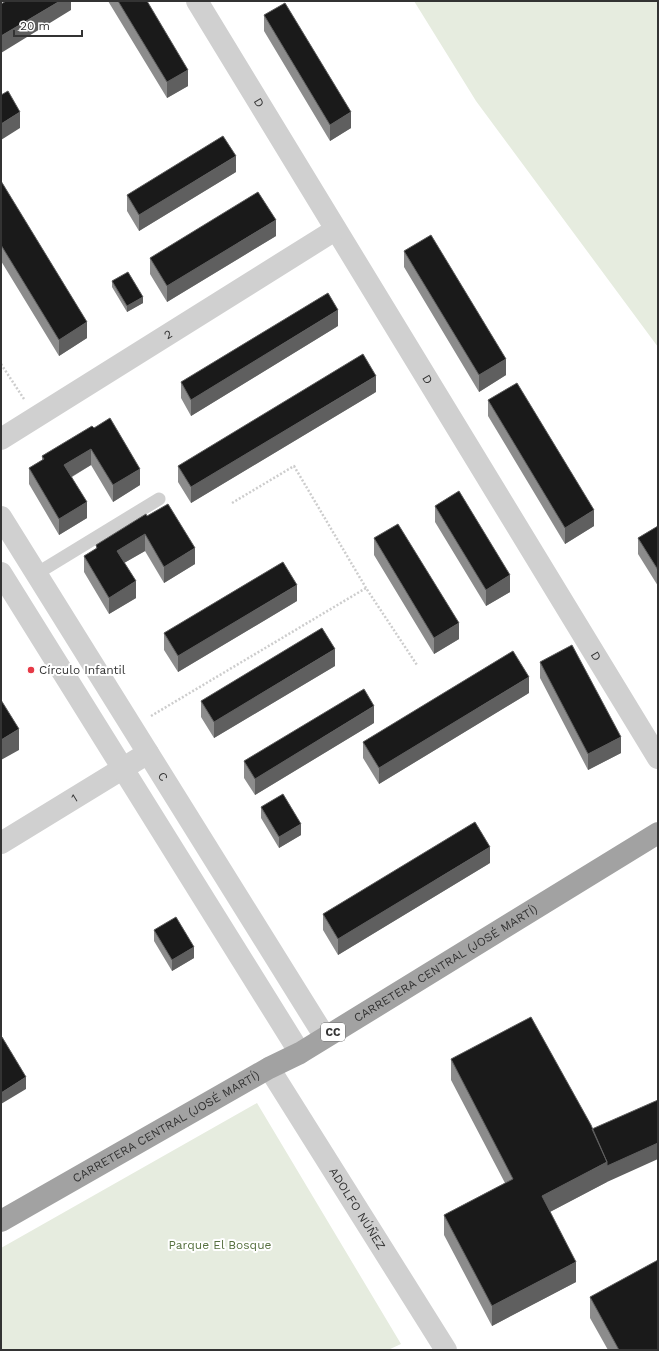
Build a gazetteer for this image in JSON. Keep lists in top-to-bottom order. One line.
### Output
{"streets":{"highway":["CARRETERA CENTRAL (JOSÉ MARTÍ)","CC"],"street":["D","2","C","1","ADOLFO NÚÑEZ"]},"crossings":[["D","2"],["C","1"],["C","CARRETERA CENTRAL (JOSÉ MARTÍ)"],["CARRETERA CENTRAL (JOSÉ MARTÍ)","ADOLFO NÚÑEZ"]],"parks":["Parque El Bosque"],"places":["Círculo Infantil"],"scale_bar":"20 m"}
